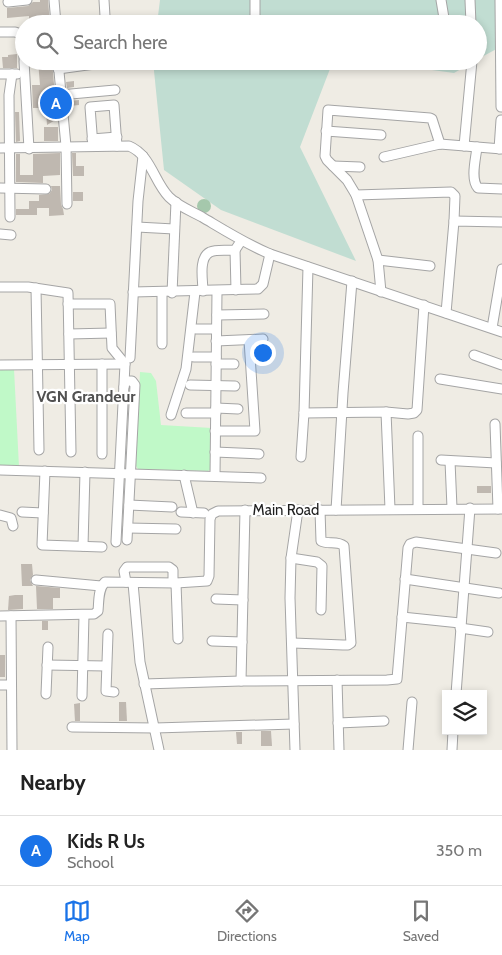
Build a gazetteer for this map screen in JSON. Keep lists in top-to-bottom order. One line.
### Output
{"streets":{"street":["Main Road"]},"districts":["VGN Grandeur"],"page":{"search":"Search here","pins":"A","heading":"Nearby","list":[{"mark":"A","name":"Kids R Us","note":"School","value":"350 m"}],"nav":["Map","Directions","Saved"]}}
